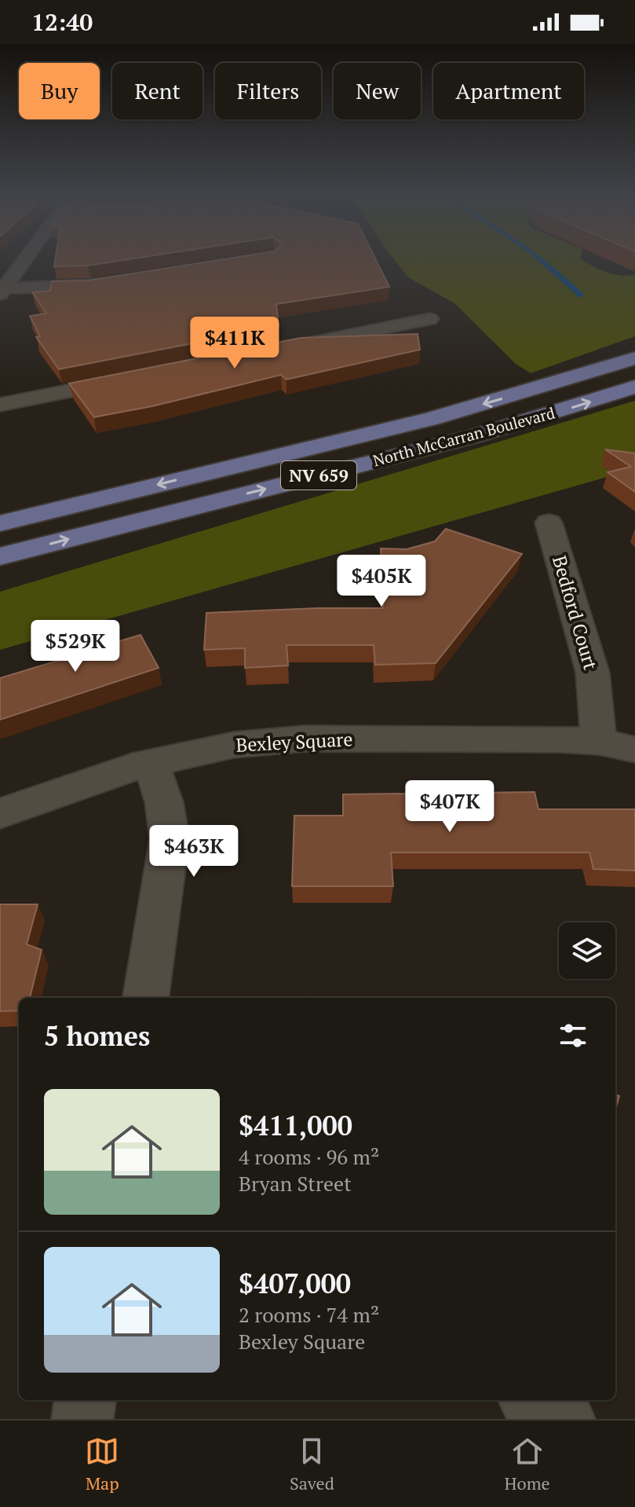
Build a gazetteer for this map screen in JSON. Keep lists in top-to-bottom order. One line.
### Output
{"streets":{"main road":["North McCarran Boulevard","NV 659"],"street":["Bedford Court","Bexley Square"]},"crossings":[["Bedford Court","Bexley Square"]],"page":{"status":"12:40","chip":["Buy","Rent","Filters","New","Apartment"],"price":["$411K","$405K","$529K","$407K","$463K"],"heading":"5 homes","list":[{"name":"$411,000","note":"4 rooms · 96 m² · Bryan Street"},{"name":"$407,000","note":"2 rooms · 74 m² · Bexley Square"}],"tabs":["Map","Saved","Home"]}}
